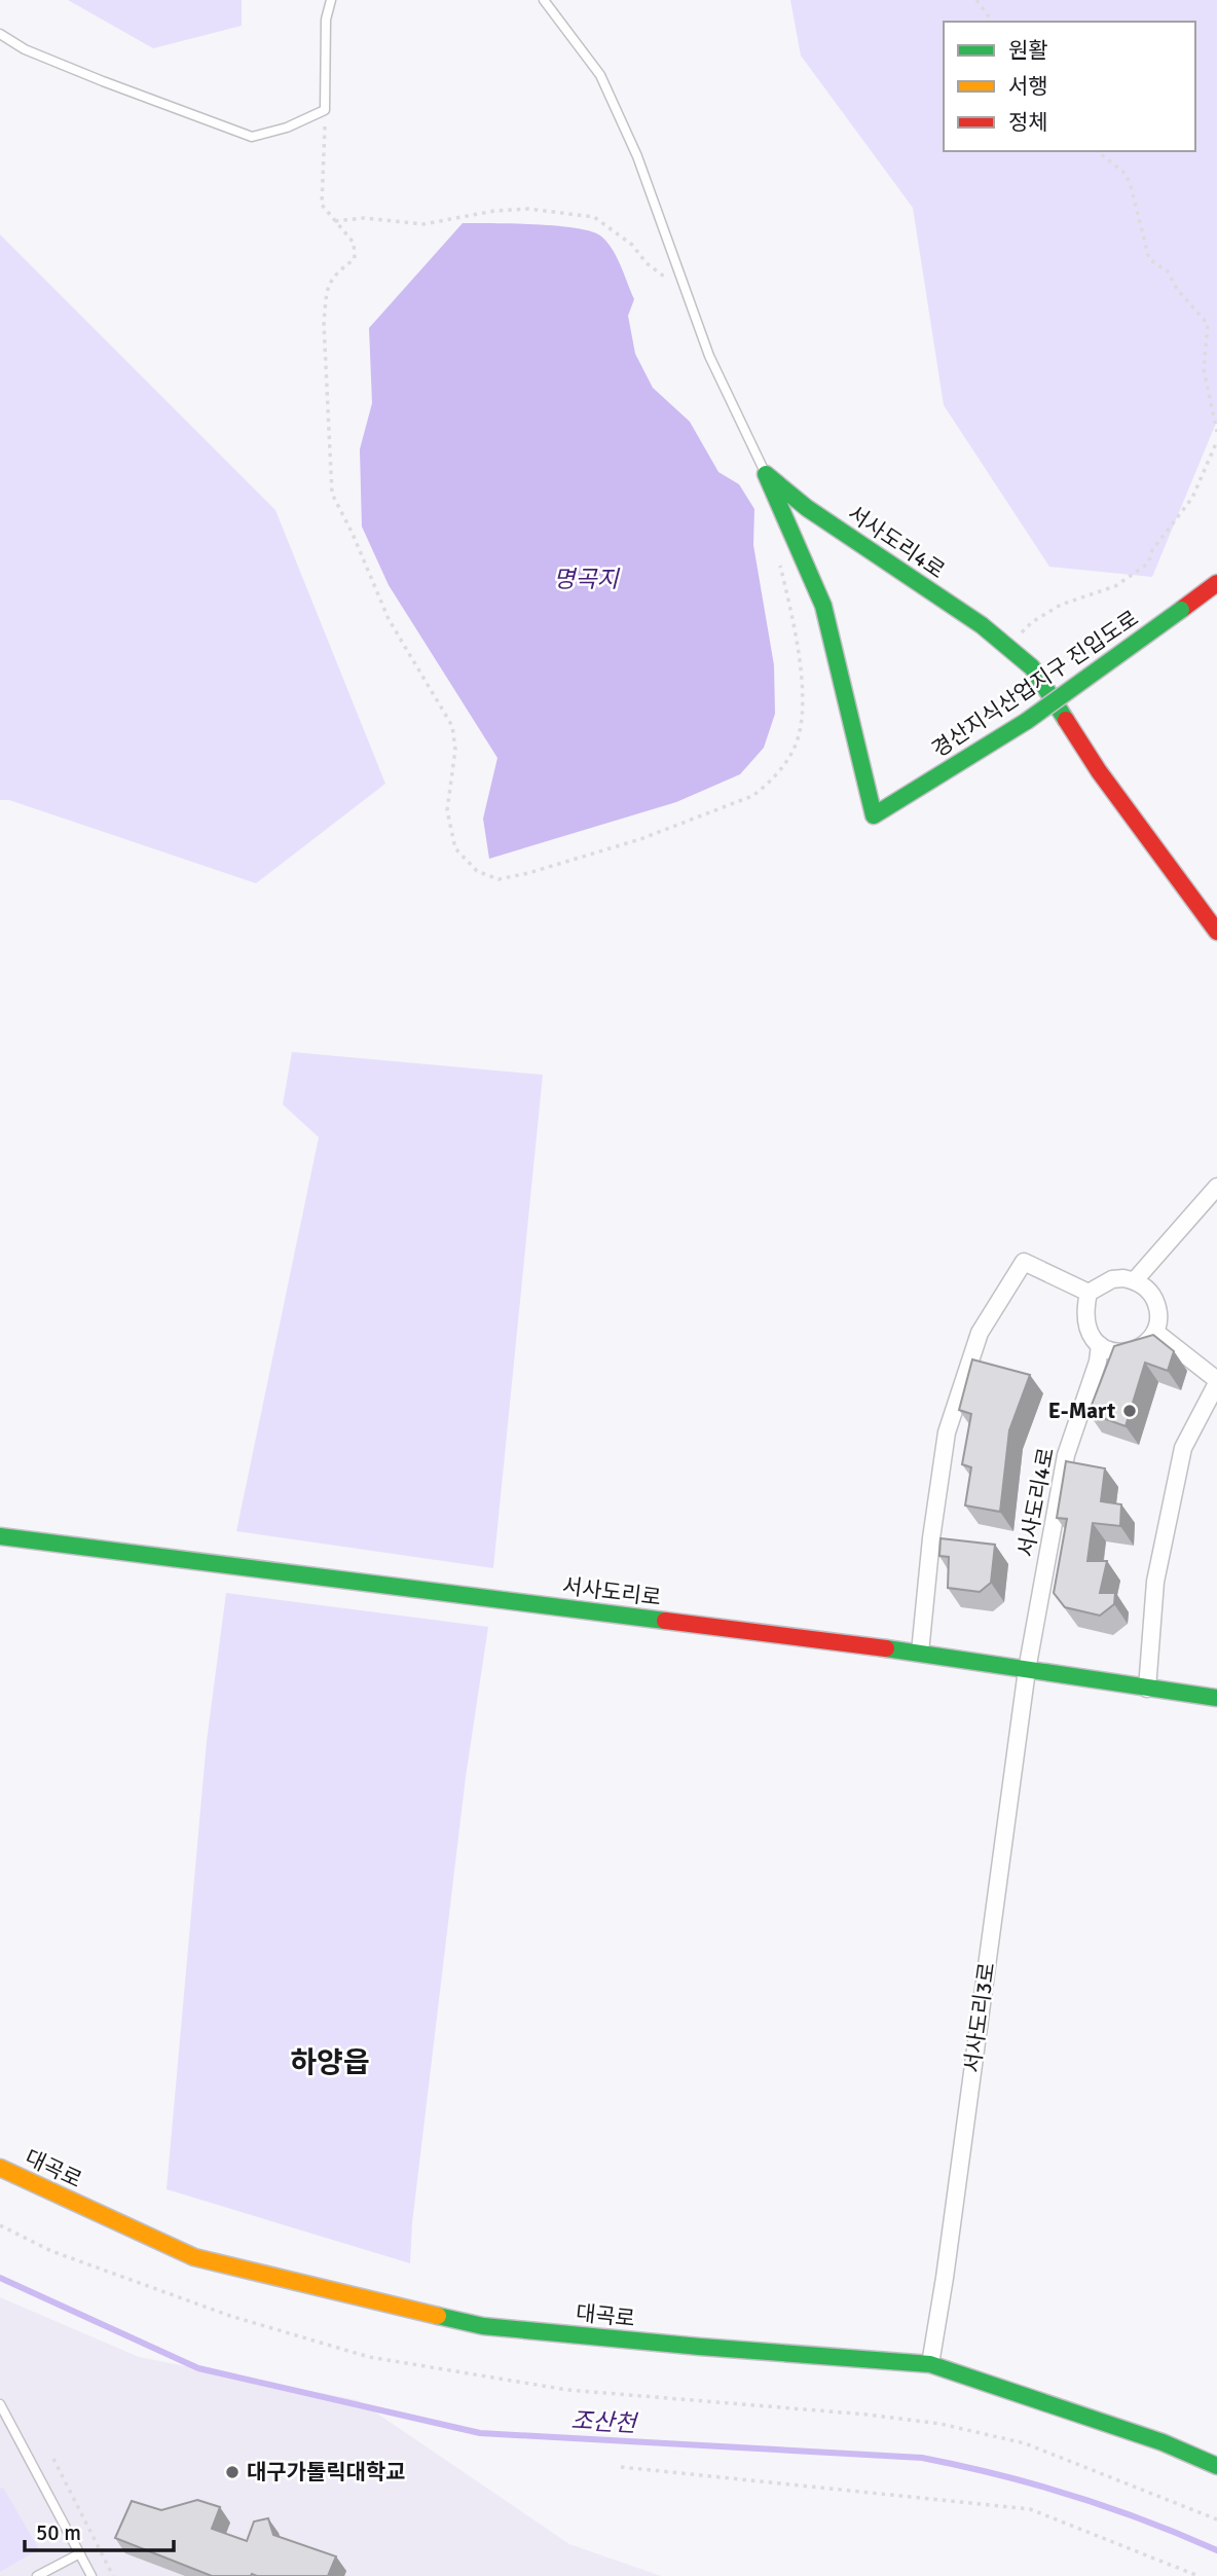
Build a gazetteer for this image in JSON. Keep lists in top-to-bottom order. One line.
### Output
{"streets":{"street":["서사도리4로","경산지식산업지구 진입도로","서사도리로","서사도리3로","대곡로"]},"crossings":[["서사도리4로","경산지식산업지구 진입도로"],["서사도리4로","서사도리로"],["서사도리4로","서사도리3로"],["서사도리로","서사도리3로"],["서사도리3로","대곡로"]],"districts":["하양읍"],"water":["명곡지","조산천"],"places":["E-Mart","대구가톨릭대학교"],"legend":["원활","서행","정체"],"scale_bar":"50 m"}
